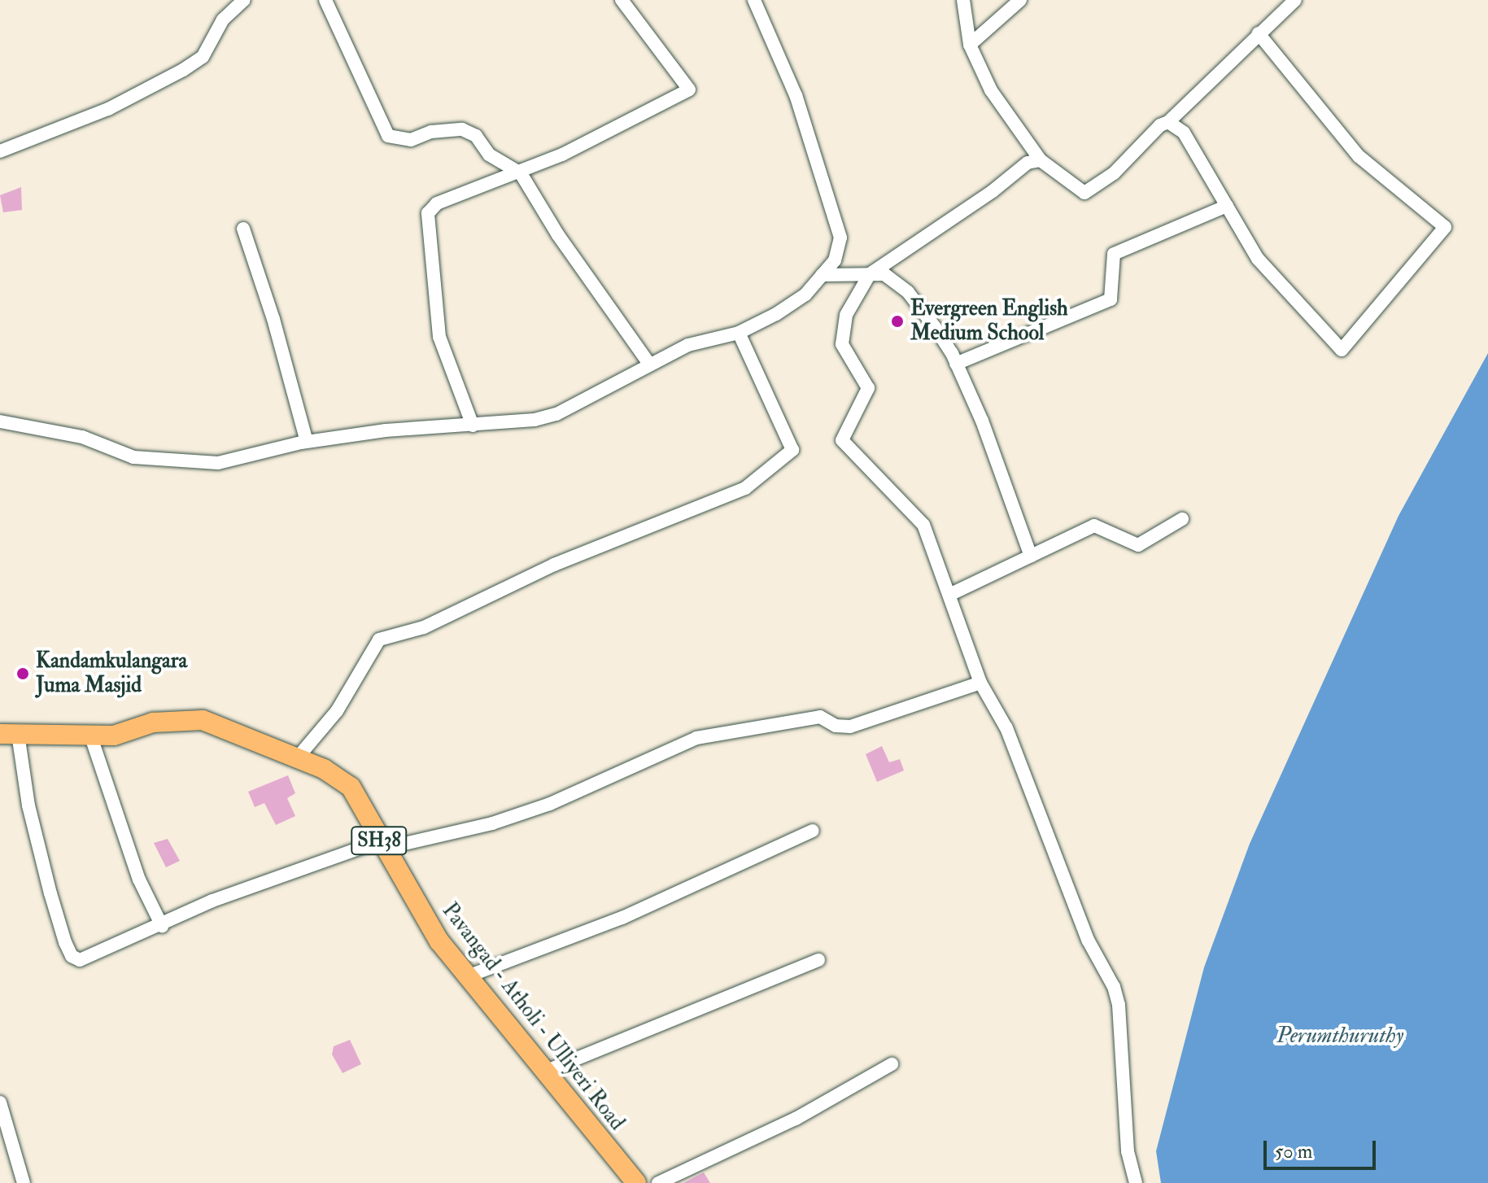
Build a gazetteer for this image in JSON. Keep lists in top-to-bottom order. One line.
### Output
{"streets":{"main road":["SH38","Pavangad - Atholi - Ulliyeri Road"]},"water":["Perumthuruthy"],"places":["Evergreen English Medium School","Kandamkulangara Juma Masjid"],"scale_bar":"50 m"}
